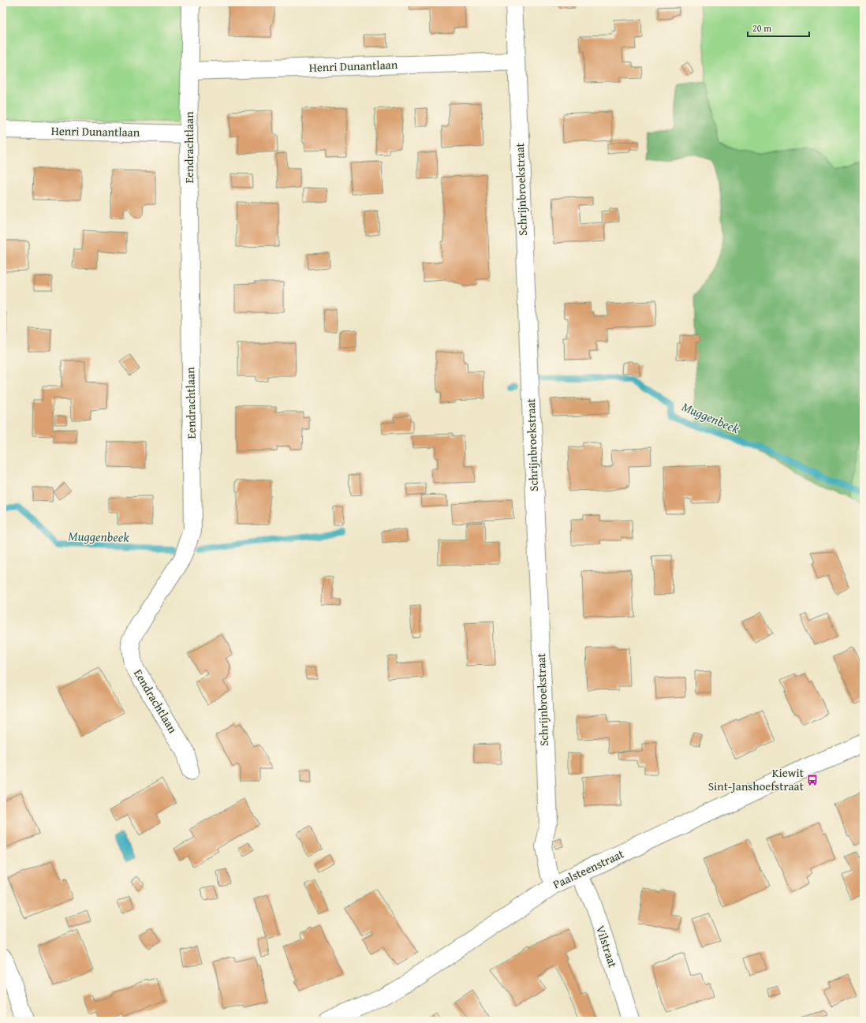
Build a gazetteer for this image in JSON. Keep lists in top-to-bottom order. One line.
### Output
{"streets":{"street":["Henri Dunantlaan","Eendrachtlaan","Schrijnbroekstraat","Paalsteenstraat","Vilstraat"]},"crossings":[["Henri Dunantlaan","Eendrachtlaan"],["Henri Dunantlaan","Schrijnbroekstraat"],["Schrijnbroekstraat","Paalsteenstraat"],["Paalsteenstraat","Vilstraat"]],"water":["Muggenbeek"],"places":{"bus stop":["Kiewit Sint-Janshoefstraat"]},"scale_bar":"20 m"}
